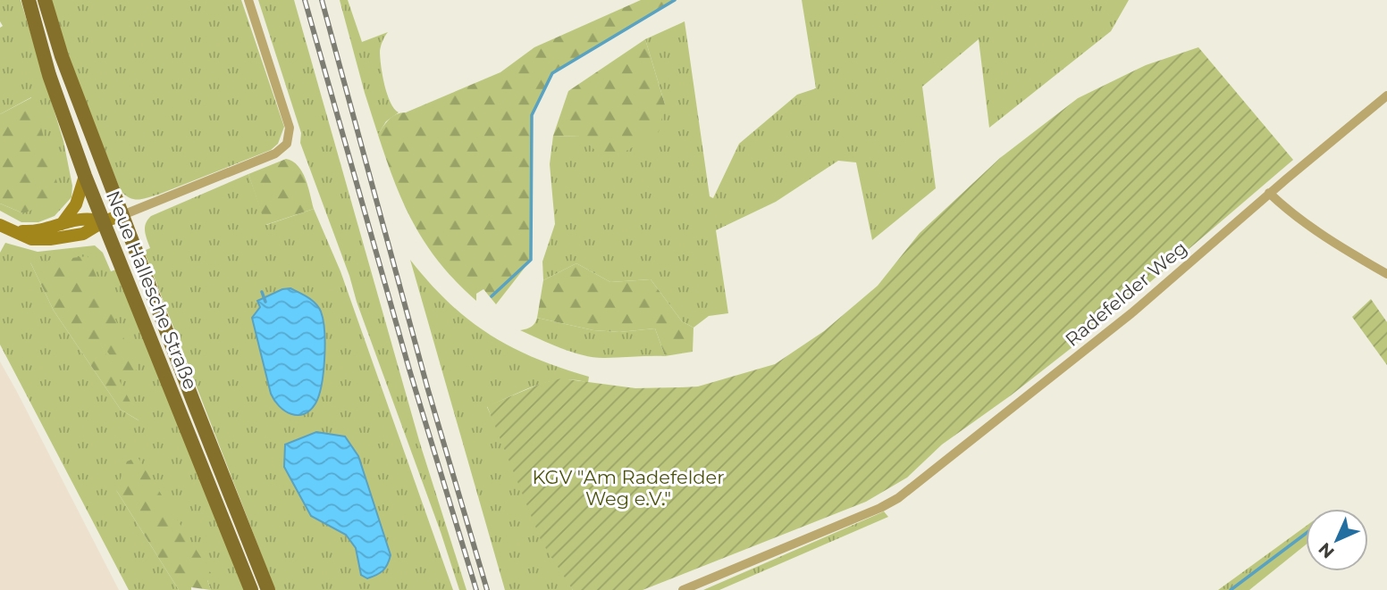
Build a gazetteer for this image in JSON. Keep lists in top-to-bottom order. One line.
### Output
{"streets":{"main road":["Neue Hallesche Straße"],"street":["Radefelder Weg"]},"parks":["KGV \"Am Radefelder Weg e.V.\""],"north":"bottom left"}
